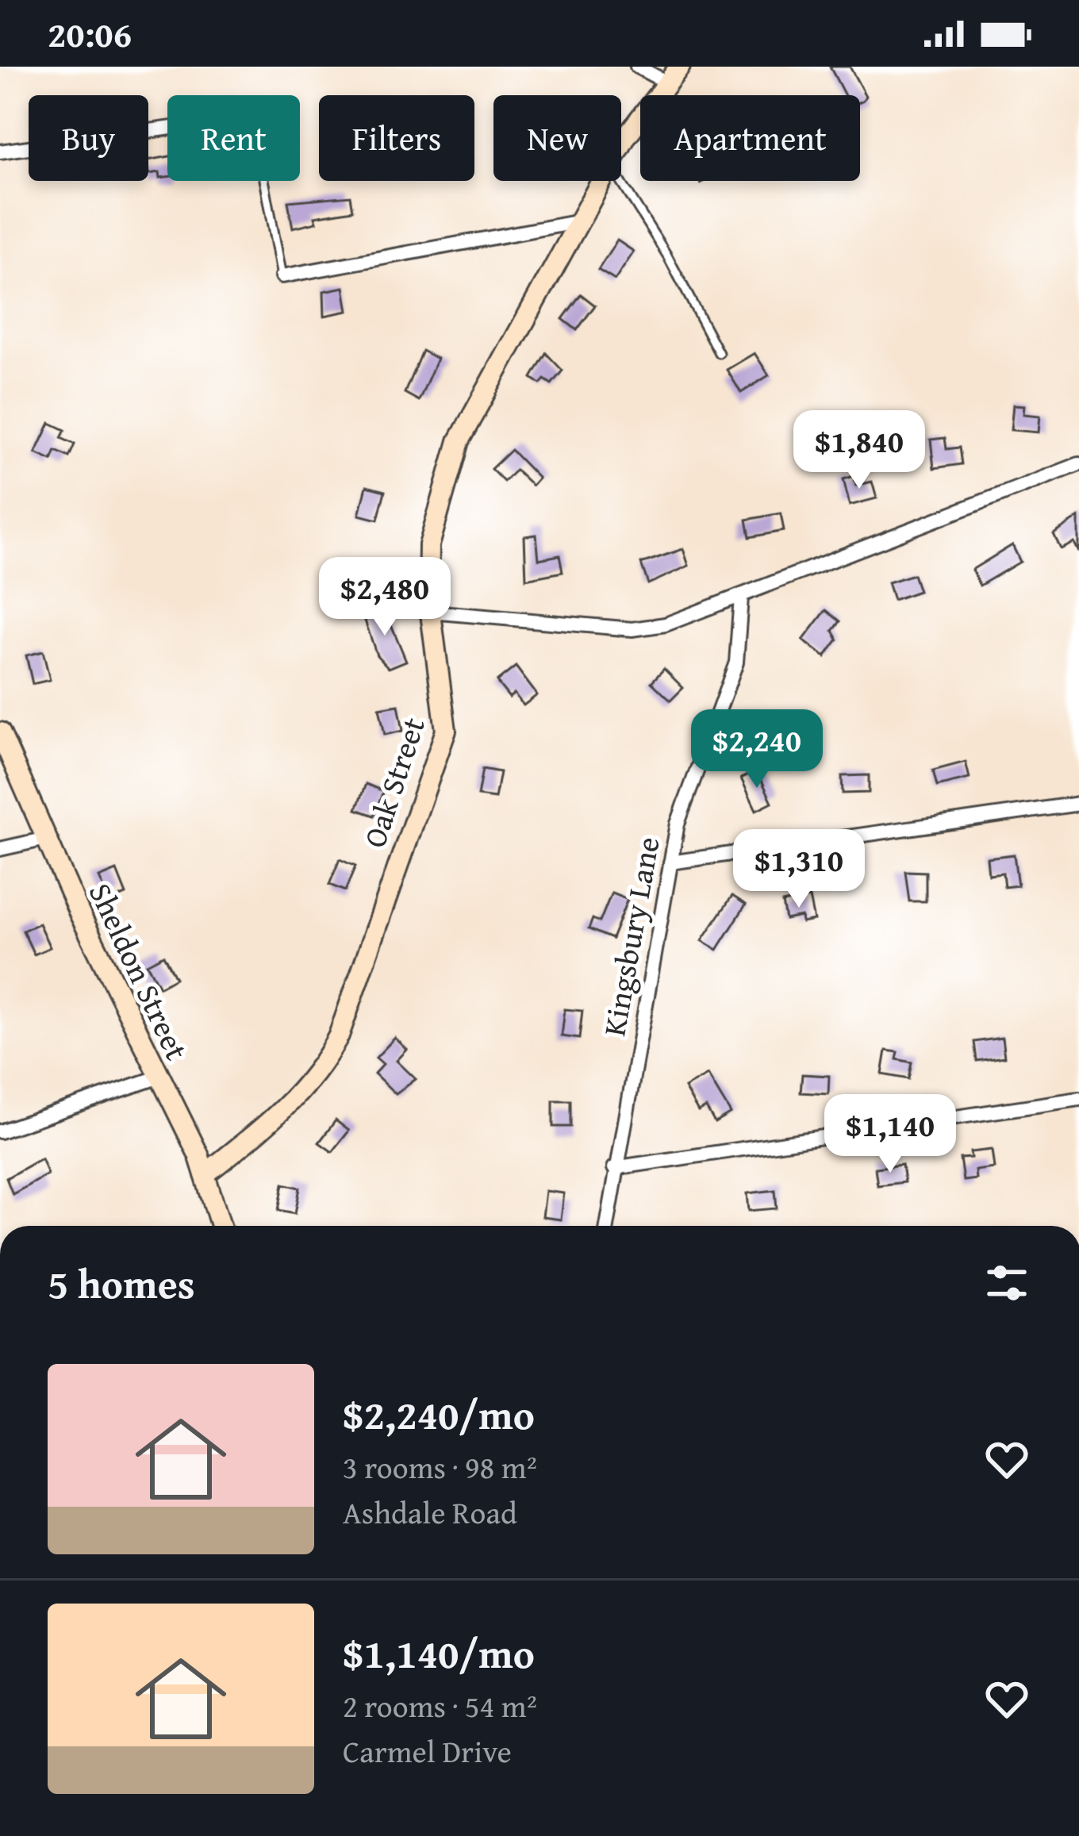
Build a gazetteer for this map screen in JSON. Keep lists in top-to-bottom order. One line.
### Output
{"streets":{"street":["Oak Street","Kingsbury Lane","Sheldon Street"]},"crossings":[["Oak Street","Sheldon Street"]],"page":{"status":"20:06","chip":["Buy","Rent","Filters","New","Apartment"],"price":["$1,840","$2,480","$2,240","$1,310","$1,140"],"heading":"5 homes","list":[{"name":"$2,240/mo","note":"3 rooms · 98 m² · Ashdale Road"},{"name":"$1,140/mo","note":"2 rooms · 54 m² · Carmel Drive"}]}}
